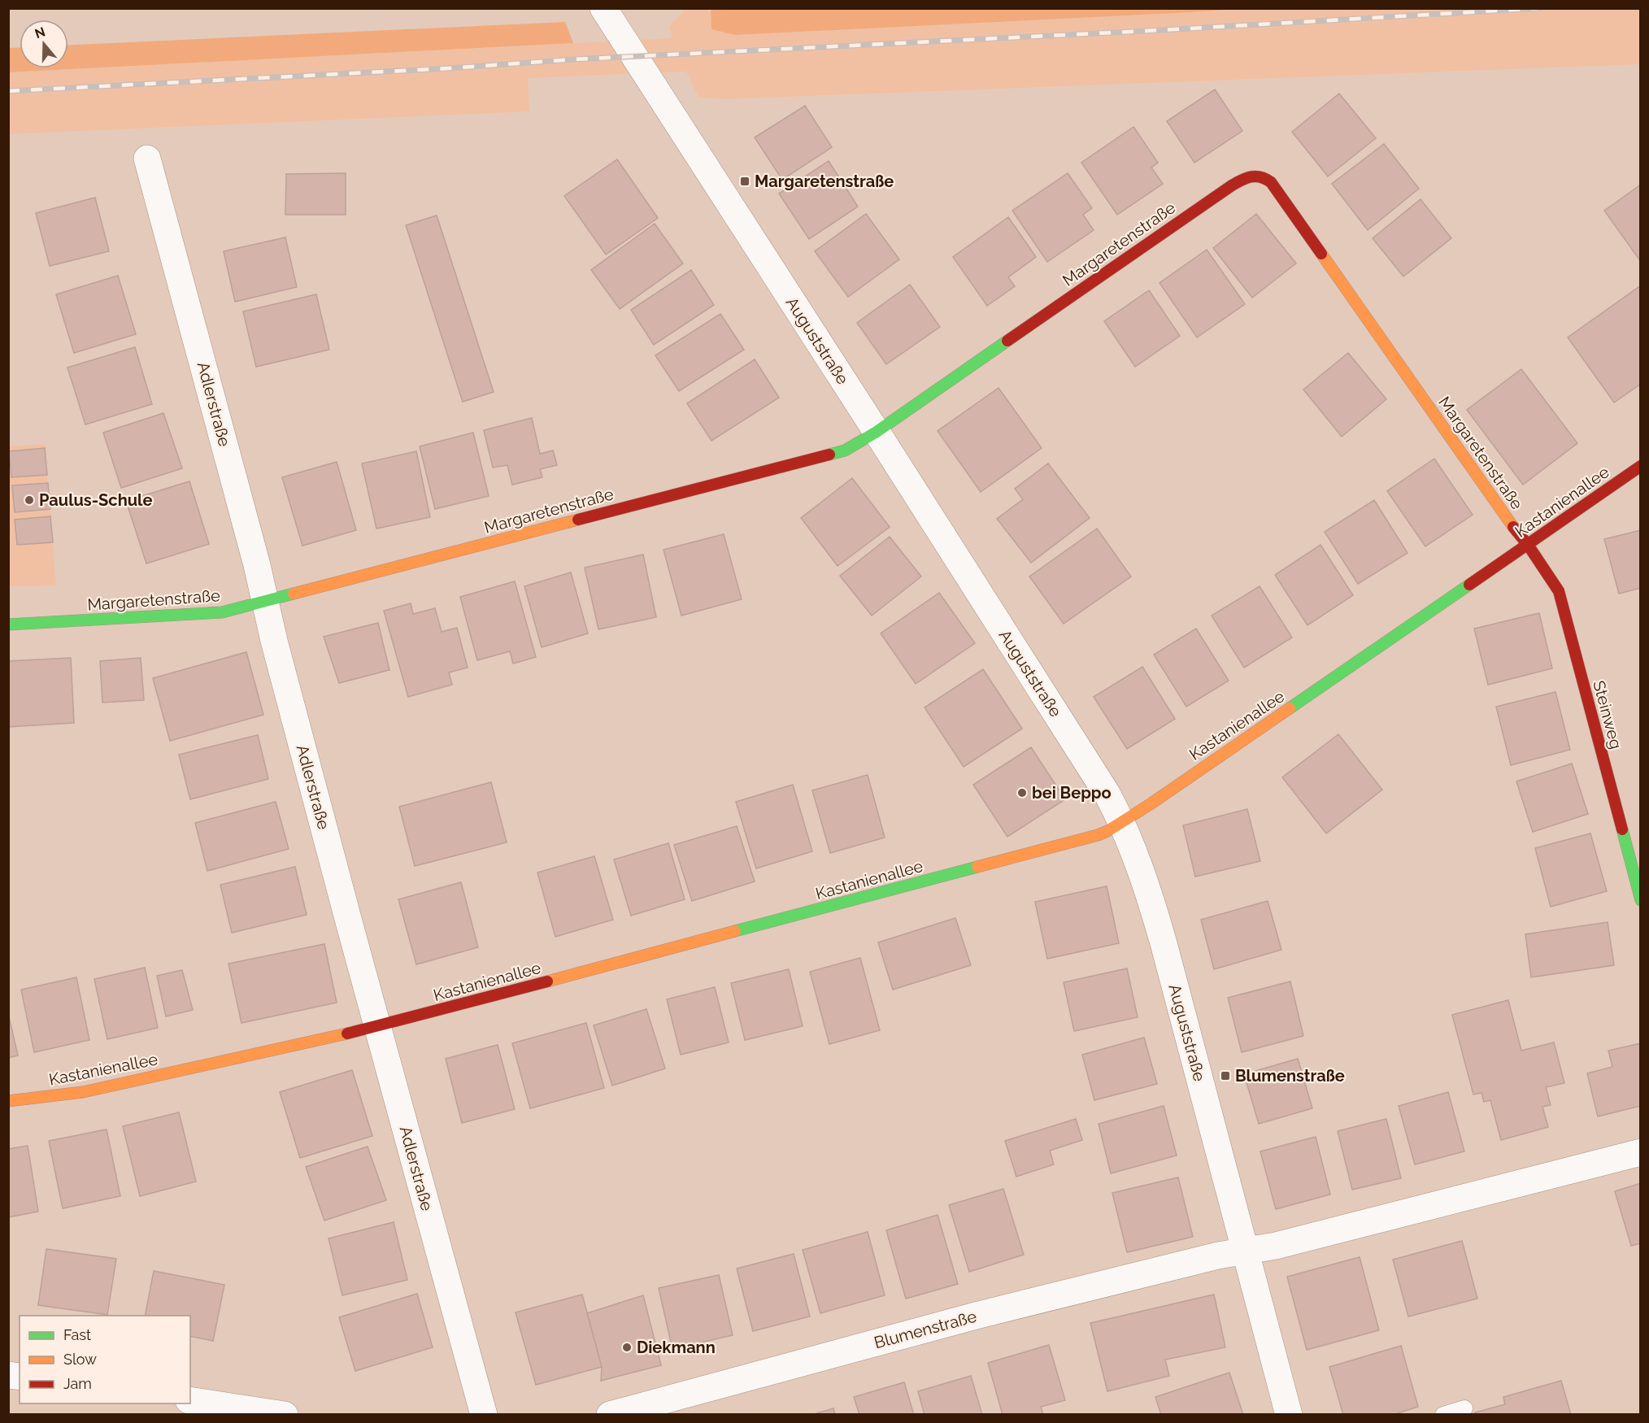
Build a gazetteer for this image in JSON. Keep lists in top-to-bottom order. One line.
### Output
{"streets":{"street":["Margaretenstraße","Auguststraße","Adlerstraße","Kastanienallee","Steinweg","Blumenstraße"]},"crossings":[["Margaretenstraße","Auguststraße"],["Margaretenstraße","Adlerstraße"],["Margaretenstraße","Kastanienallee"],["Margaretenstraße","Steinweg"],["Auguststraße","Kastanienallee"],["Auguststraße","Blumenstraße"],["Adlerstraße","Kastanienallee"],["Kastanienallee","Steinweg"]],"places":{"transit":["Margaretenstraße","Blumenstraße"],"other":["Paulus-Schule","bei Beppo","Diekmann"]},"legend":["Fast","Slow","Jam"],"north":"top"}
